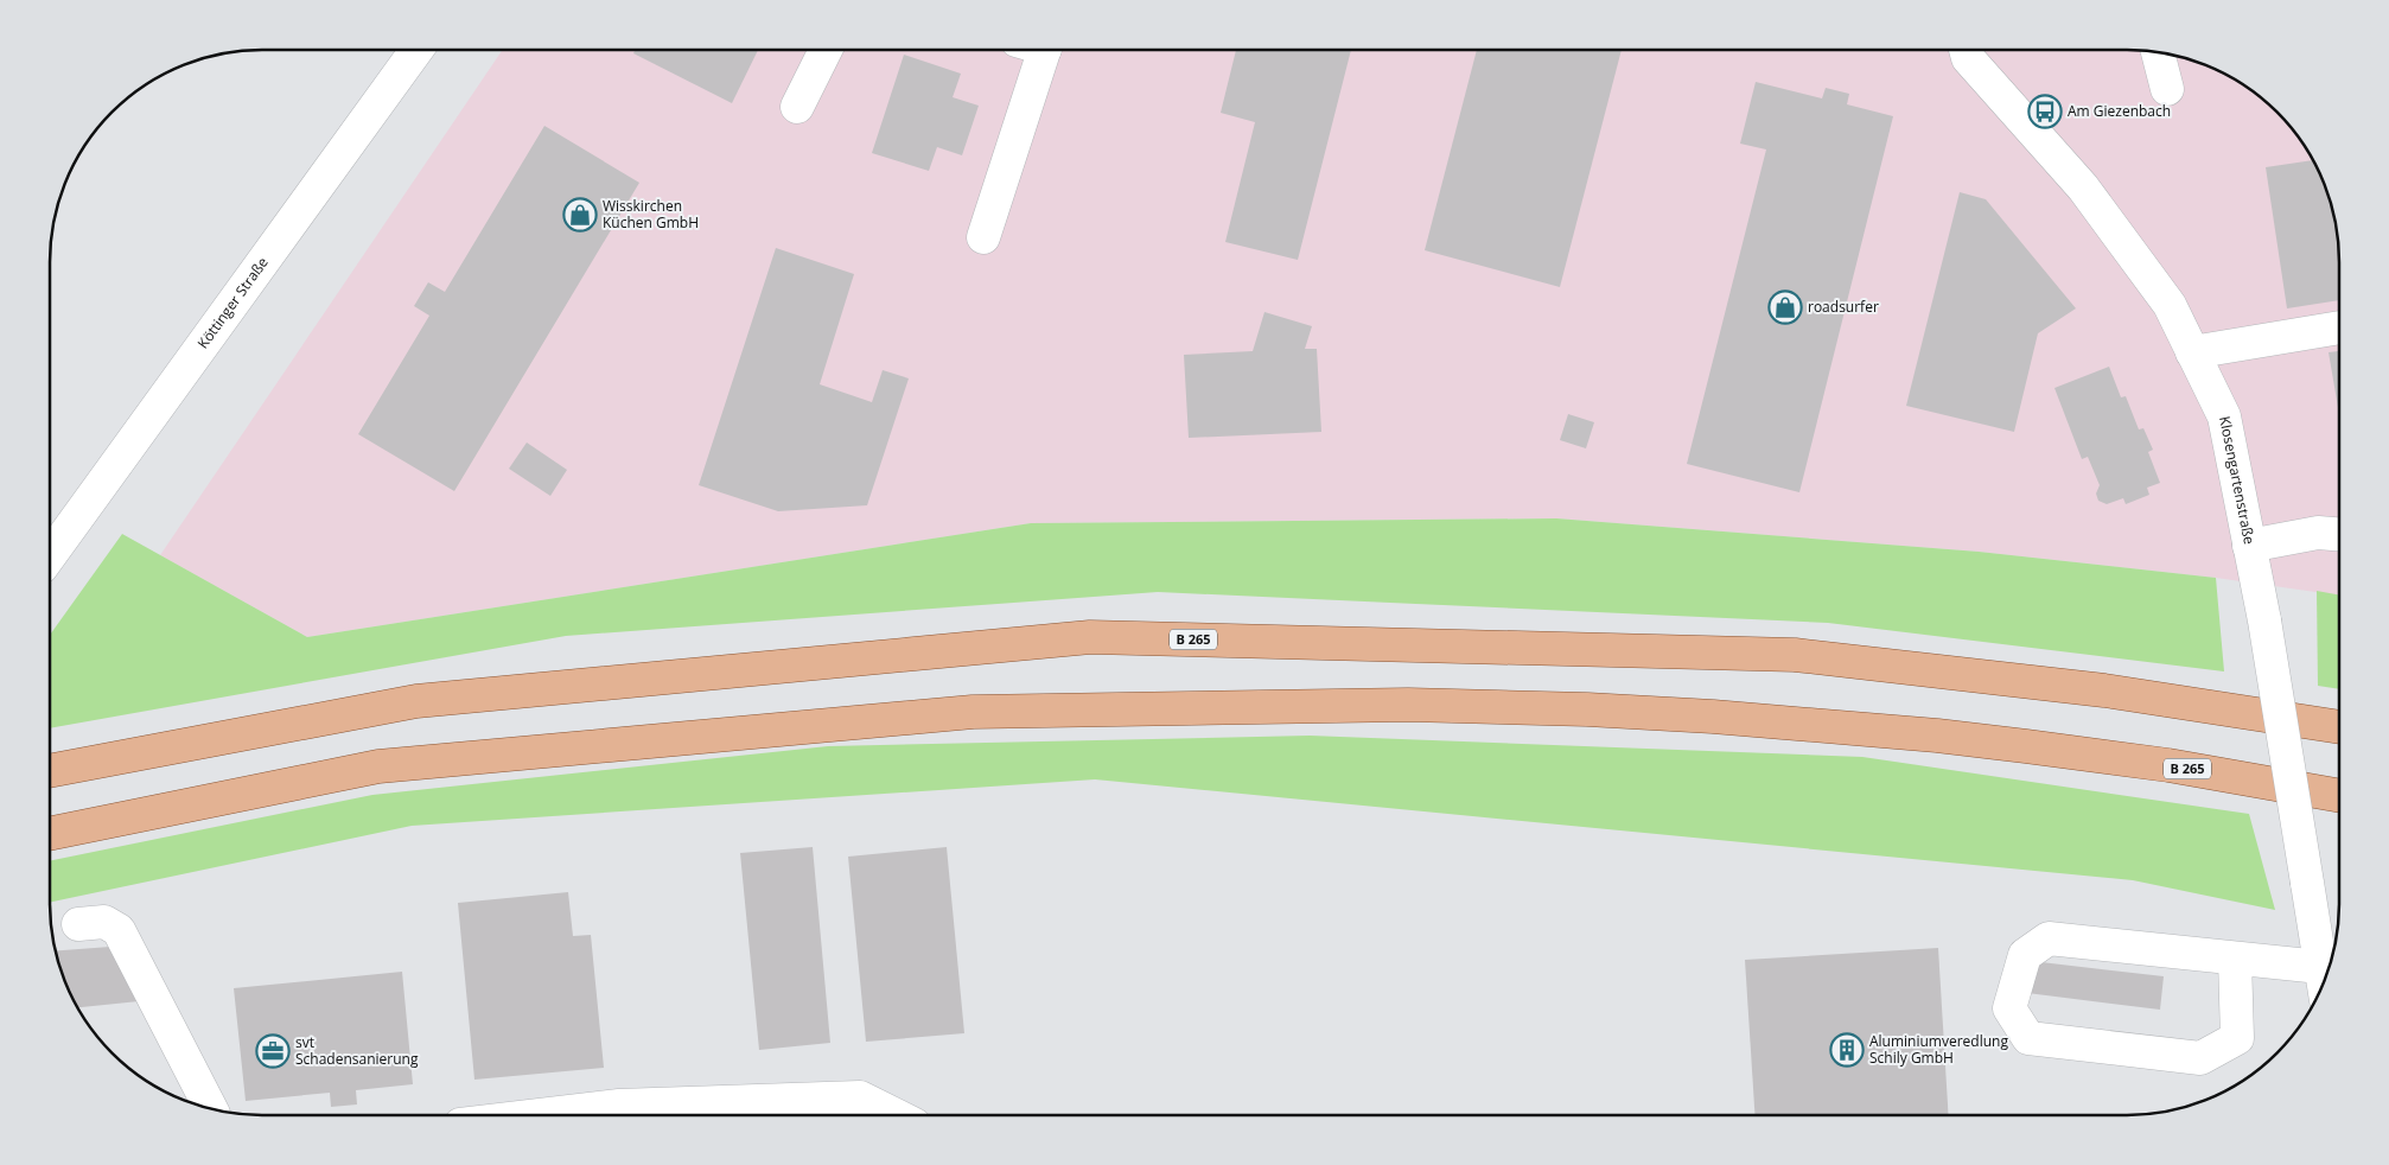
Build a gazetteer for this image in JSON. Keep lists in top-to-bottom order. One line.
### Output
{"streets":{"main road":["B 265"],"street":["Köttinger Straße","Klosengartenstraße"]},"places":{"bus stop":["Am Giezenbach"],"shop":["Wisskirchen Küchen GmbH","roadsurfer"],"building":["Aluminiumveredlung Schily GmbH"],"office":["svt Schadensanierung"]}}
